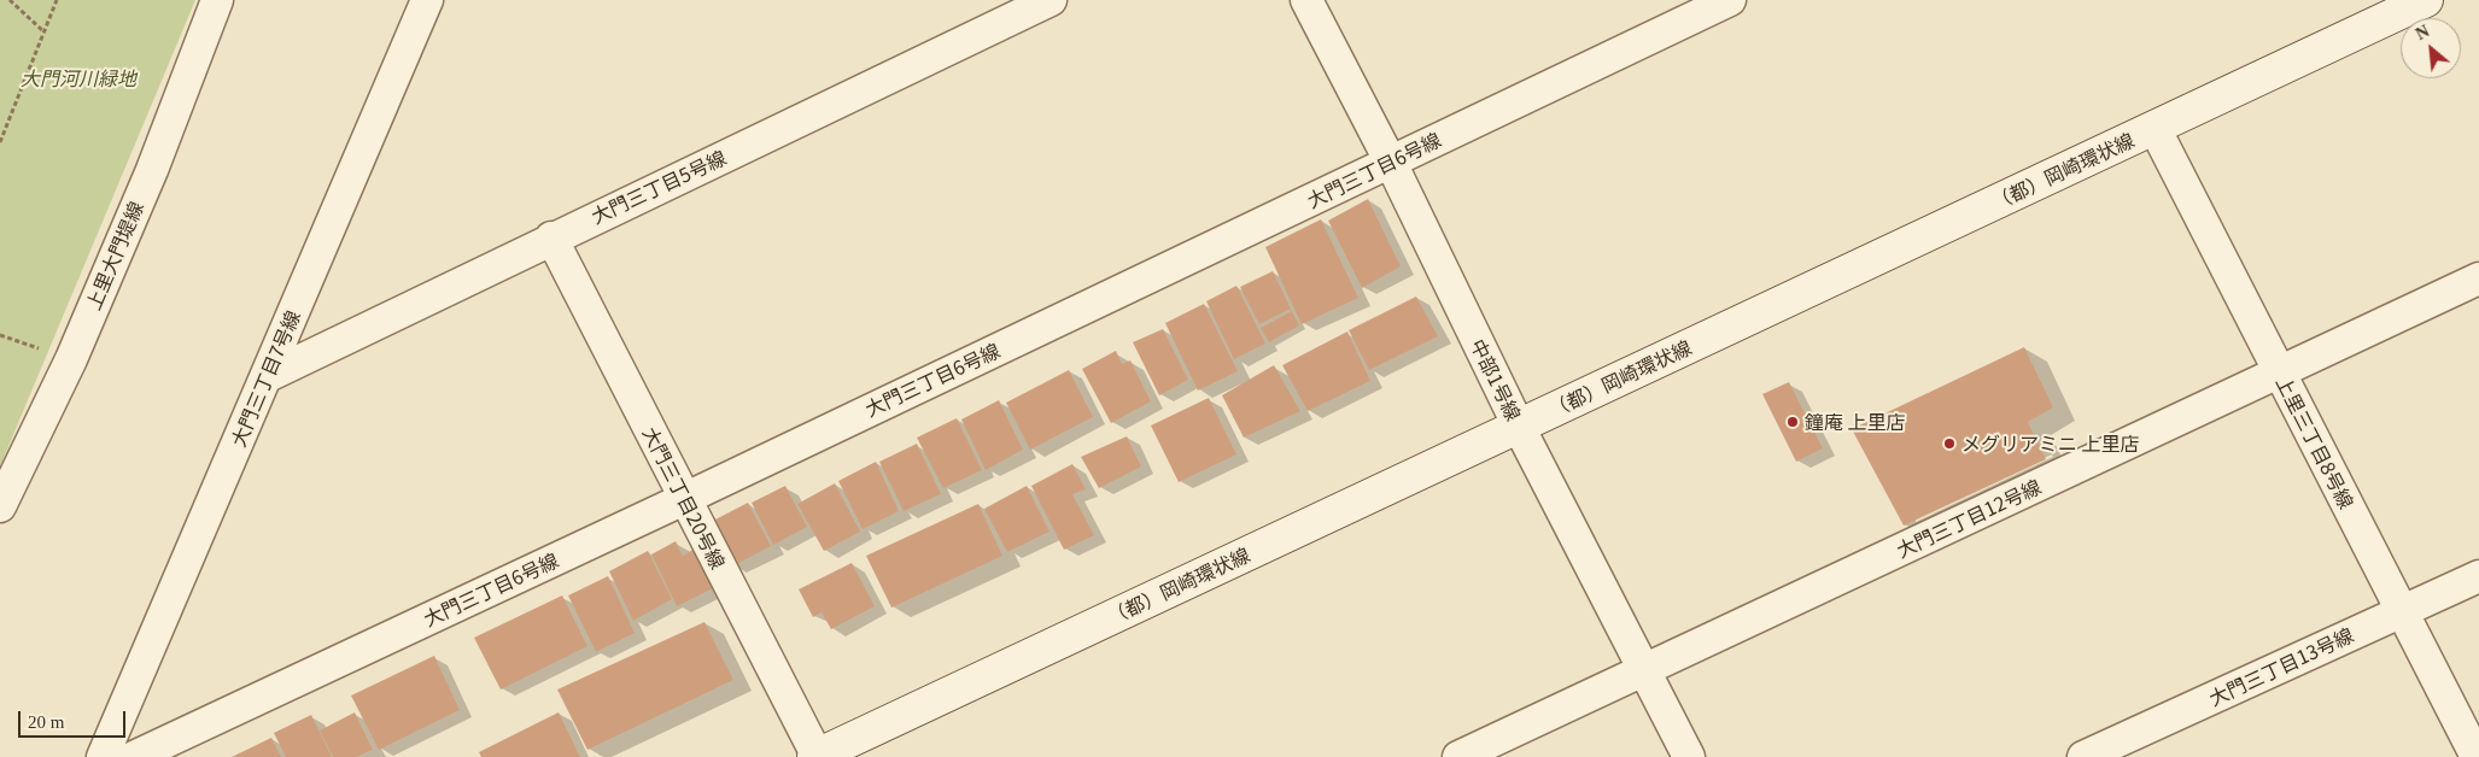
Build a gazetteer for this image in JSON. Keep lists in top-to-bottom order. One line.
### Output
{"streets":{"street":["大門三丁目6号線","（都）岡崎環状線","大門三丁目5号線","上里大門堤線","大門三丁目7号線","中部1号線","上里三丁目8号線","大門三丁目20号線","大門三丁目12号線","大門三丁目13号線"]},"crossings":[["大門三丁目6号線","中部1号線"],["大門三丁目6号線","大門三丁目20号線"],["（都）岡崎環状線","中部1号線"],["（都）岡崎環状線","上里三丁目8号線"],["（都）岡崎環状線","大門三丁目20号線"],["大門三丁目5号線","大門三丁目7号線"],["大門三丁目5号線","大門三丁目20号線"],["中部1号線","大門三丁目12号線"],["上里三丁目8号線","大門三丁目12号線"],["上里三丁目8号線","大門三丁目13号線"]],"parks":["大門河川緑地"],"places":["鐘庵 上里店","メグリアミニ 上里店"],"scale_bar":"20 m","north":"top left"}
